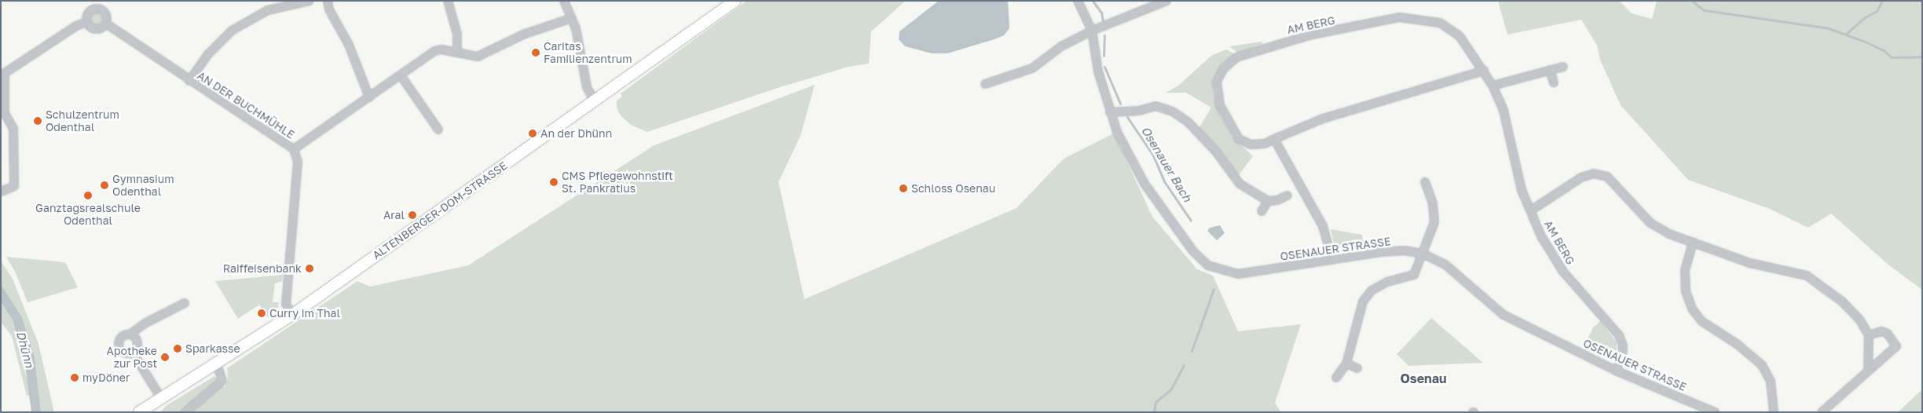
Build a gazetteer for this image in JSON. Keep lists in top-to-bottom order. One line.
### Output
{"streets":{"main road":["ALTENBERGER-DOM-STRASSE"],"street":["AM BERG","AN DER BUCHMÜHLE","OSENAUER STRASSE"]},"crossings":[["AM BERG","OSENAUER STRASSE"],["AN DER BUCHMÜHLE","ALTENBERGER-DOM-STRASSE"]],"districts":["Osenau"],"water":["Osenauer Bach","Dhünn"],"places":["Caritas Familienzentrum","Schulzentrum Odenthal","An der Dhünn","CMS Pflegewohnstift St. Pankratius","Gymnasium Odenthal","Schloss Osenau","Ganztagsrealschule Odenthal","Aral","Raiffeisenbank","Curry im Thal","Sparkasse","Apotheke zur Post","myDöner"]}
